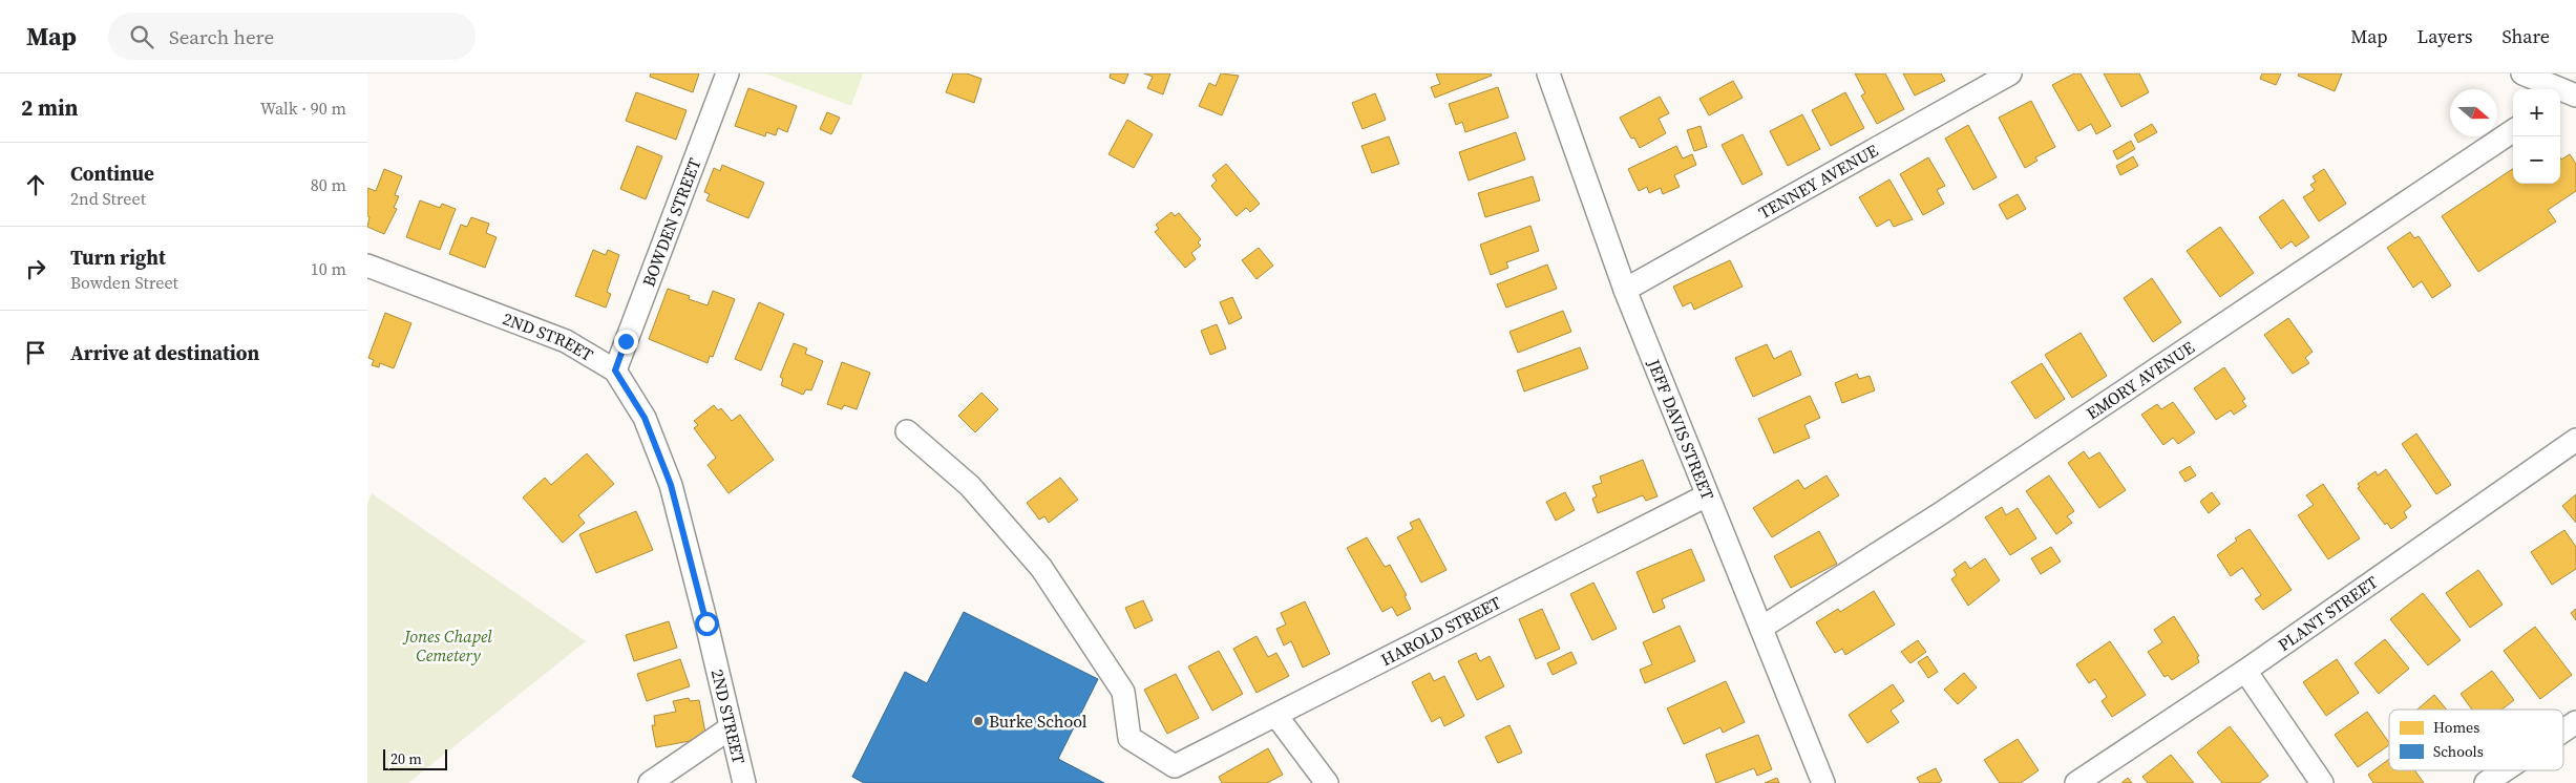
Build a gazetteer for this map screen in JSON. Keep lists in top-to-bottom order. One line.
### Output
{"streets":{"street":["TENNEY AVENUE","BOWDEN STREET","2ND STREET","EMORY AVENUE","JEFF DAVIS STREET","PLANT STREET","HAROLD STREET"]},"crossings":[["TENNEY AVENUE","JEFF DAVIS STREET"],["BOWDEN STREET","2ND STREET"],["EMORY AVENUE","JEFF DAVIS STREET"],["JEFF DAVIS STREET","HAROLD STREET"]],"parks":["Jones Chapel Cemetery"],"places":["Burke School"],"legend":["Homes","Schools"],"scale_bar":"20 m","north":"right","page":{"header":"Map","search":"Search here","nav":["Map","Layers","Share"],"heading":["2 min","Walk · 90 m"],"map_buttons":["+","−"],"list":[["Continue","2nd Street","80 m"],["Turn right","Bowden Street","10 m"],"Arrive at destination"],"scale":"20 m"}}
